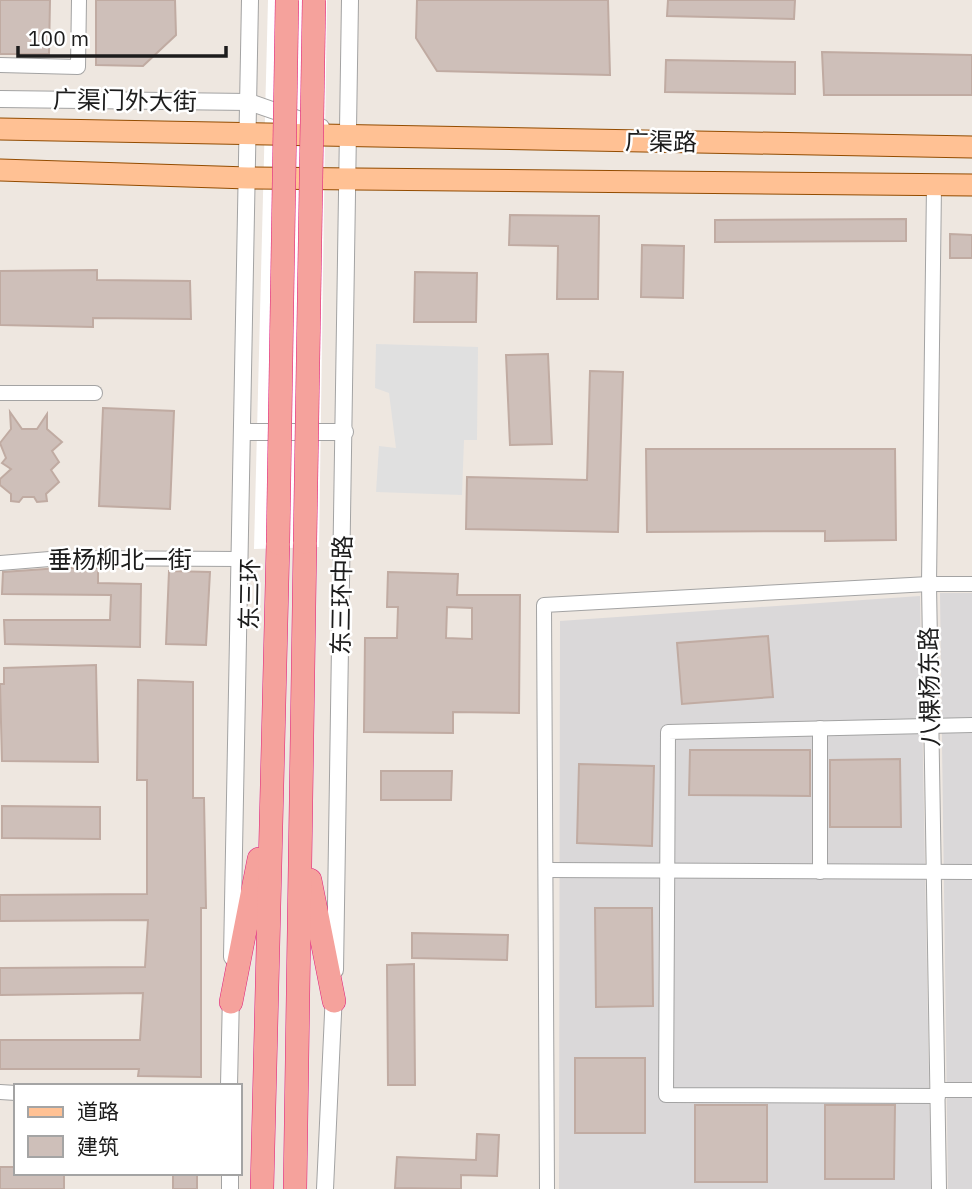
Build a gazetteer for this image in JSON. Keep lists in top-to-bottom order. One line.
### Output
{"streets":{"highway":["东三环"],"main road":["广渠门外大街","广渠路"],"street":["垂杨柳北一街","东三环中路","八棵杨东路"]},"crossings":[["广渠门外大街","广渠路"],["广渠门外大街","东三环中路"],["广渠路","东三环中路"],["广渠路","八棵杨东路"]],"legend":["道路","建筑"],"scale_bar":"100 m"}
